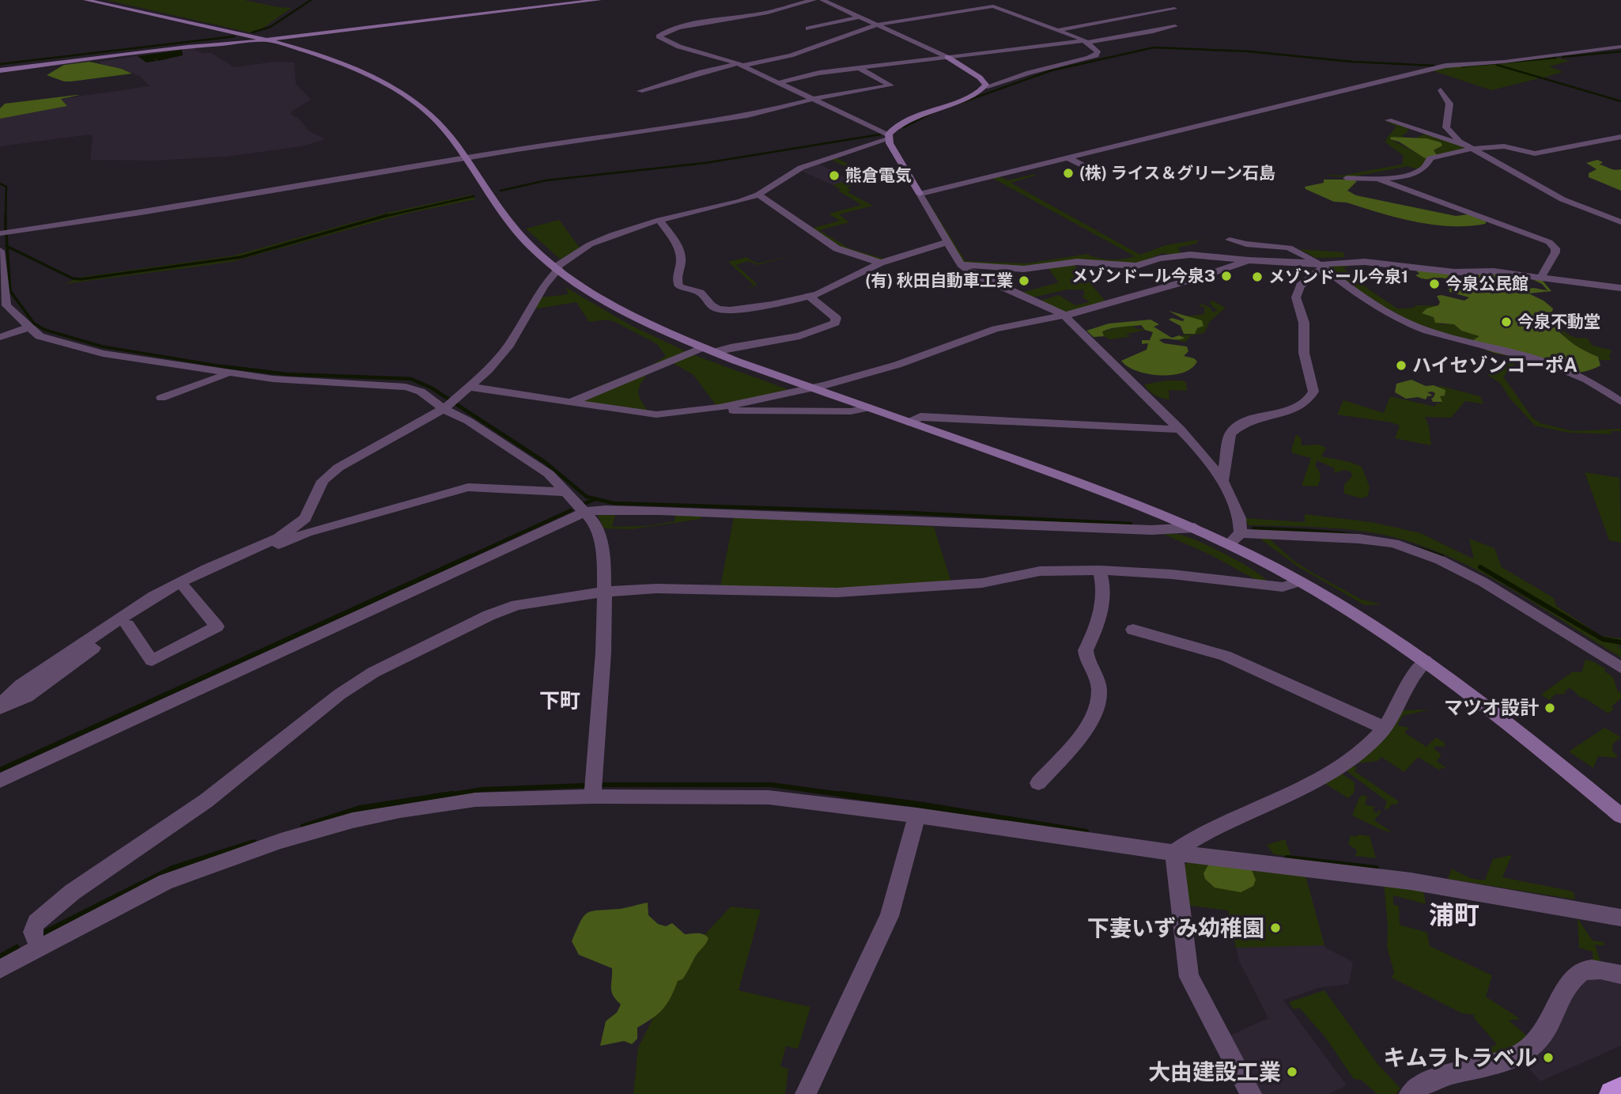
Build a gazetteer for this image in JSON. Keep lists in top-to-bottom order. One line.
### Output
{"districts":["下町","浦町"],"places":["(株) ライス＆グリーン石島","熊倉電気","メゾンドール今泉3","メゾンドール今泉1","(有) 秋田自動車工業","今泉公民館","今泉不動堂","ハイセゾンコーポA","マツオ設計","下妻いずみ幼稚園","キムラトラベル","大由建設工業"]}
